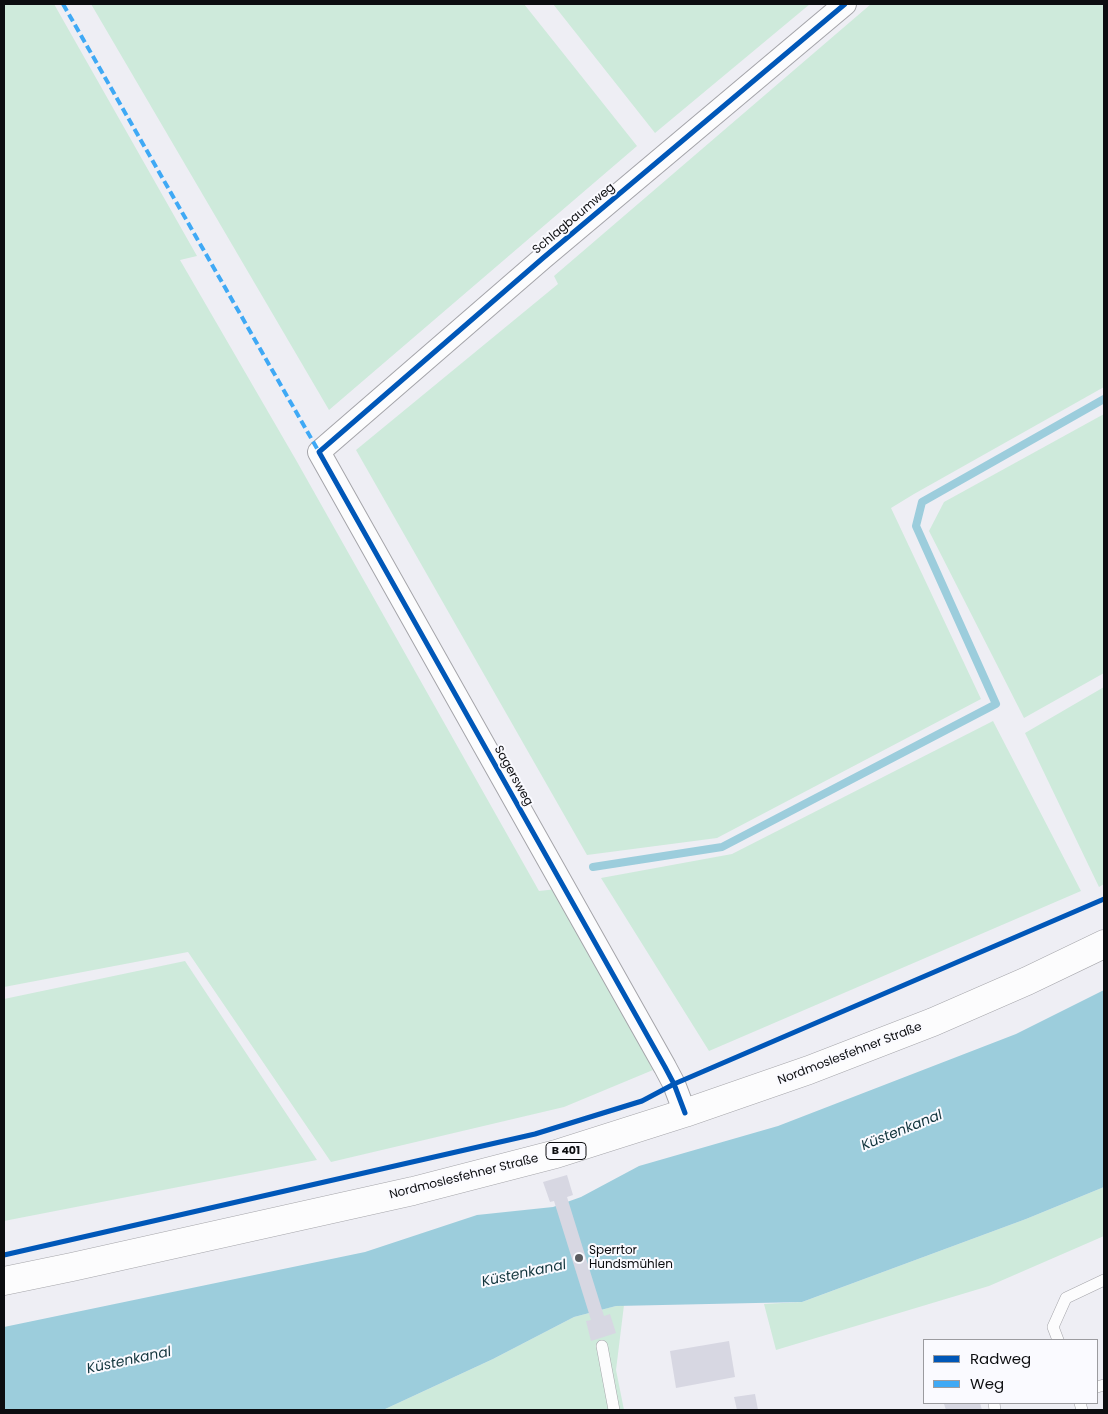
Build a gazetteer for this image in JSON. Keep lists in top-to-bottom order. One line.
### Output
{"streets":{"main road":["Nordmoslesfehner Straße","B 401"],"street":["Schlagbaumweg","Sagersweg"]},"crossings":[["Schlagbaumweg","Sagersweg"],["Sagersweg","Nordmoslesfehner Straße"]],"water":["Küstenkanal"],"places":["Sperrtor Hundsmühlen"],"legend":["Radweg","Weg"]}
